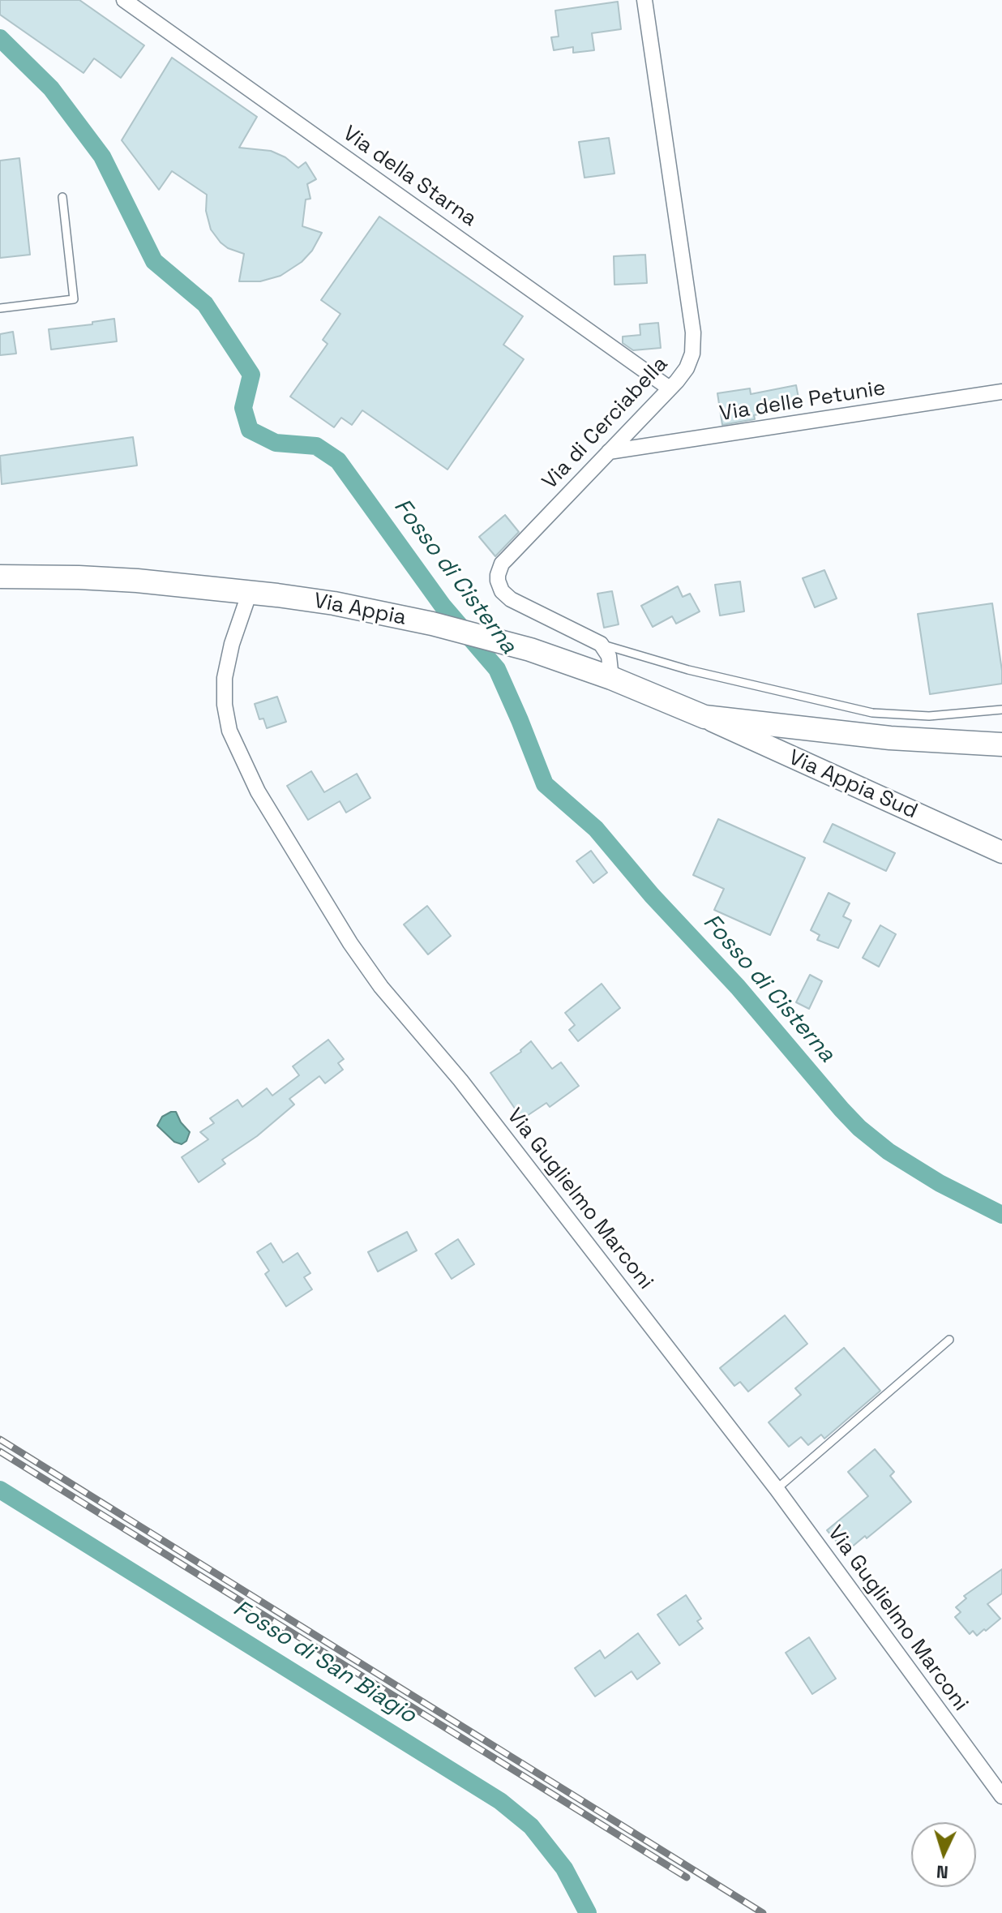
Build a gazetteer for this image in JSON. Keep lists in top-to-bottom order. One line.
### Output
{"streets":{"main road":["Via Appia","Via Appia Sud"],"street":["Via della Starna","Via delle Petunie","Via di Cerciabella","Via Guglielmo Marconi"]},"crossings":[["Via della Starna","Via di Cerciabella"],["Via delle Petunie","Via di Cerciabella"],["Via Appia","Via Appia Sud"],["Via Appia","Via Guglielmo Marconi"]],"water":["Fosso di Cisterna","Fosso di San Biagio"],"north":"bottom"}
